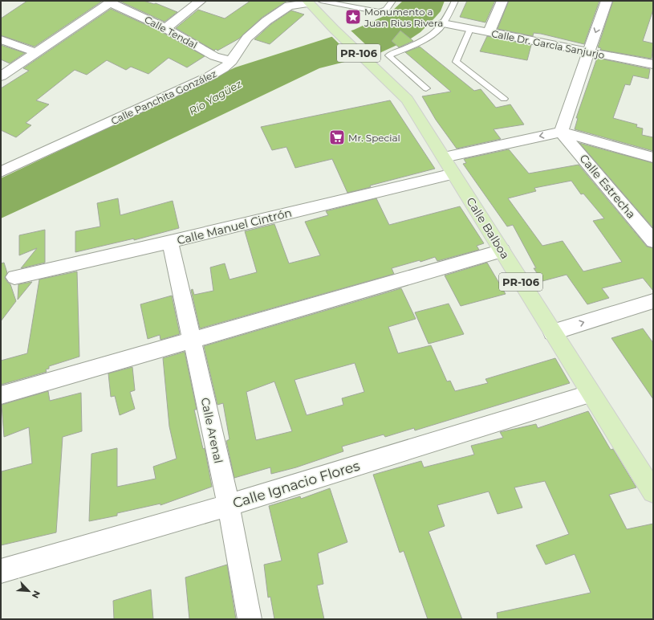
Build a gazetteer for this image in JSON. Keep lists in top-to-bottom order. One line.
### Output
{"streets":{"main road":["PR-106","Calle Balboa"],"street":["Calle Tendal","Calle Dr. García Sanjurjo","Calle Panchita González","Calle Estrecha","Calle Manuel Cintrón","Calle Arenal","Calle Ignacio Flores"]},"crossings":[["Calle Tendal","Calle Panchita González"],["Calle Panchita González","Calle Balboa"],["Calle Manuel Cintrón","Calle Balboa"],["Calle Manuel Cintrón","Calle Arenal"],["Calle Balboa","Calle Ignacio Flores"],["Calle Arenal","Calle Ignacio Flores"]],"water":["Río Yagüez"],"places":{"place":["Monumento a Juan Rius Rivera"],"supermarket":["Mr. Special"]},"north":"bottom right"}
